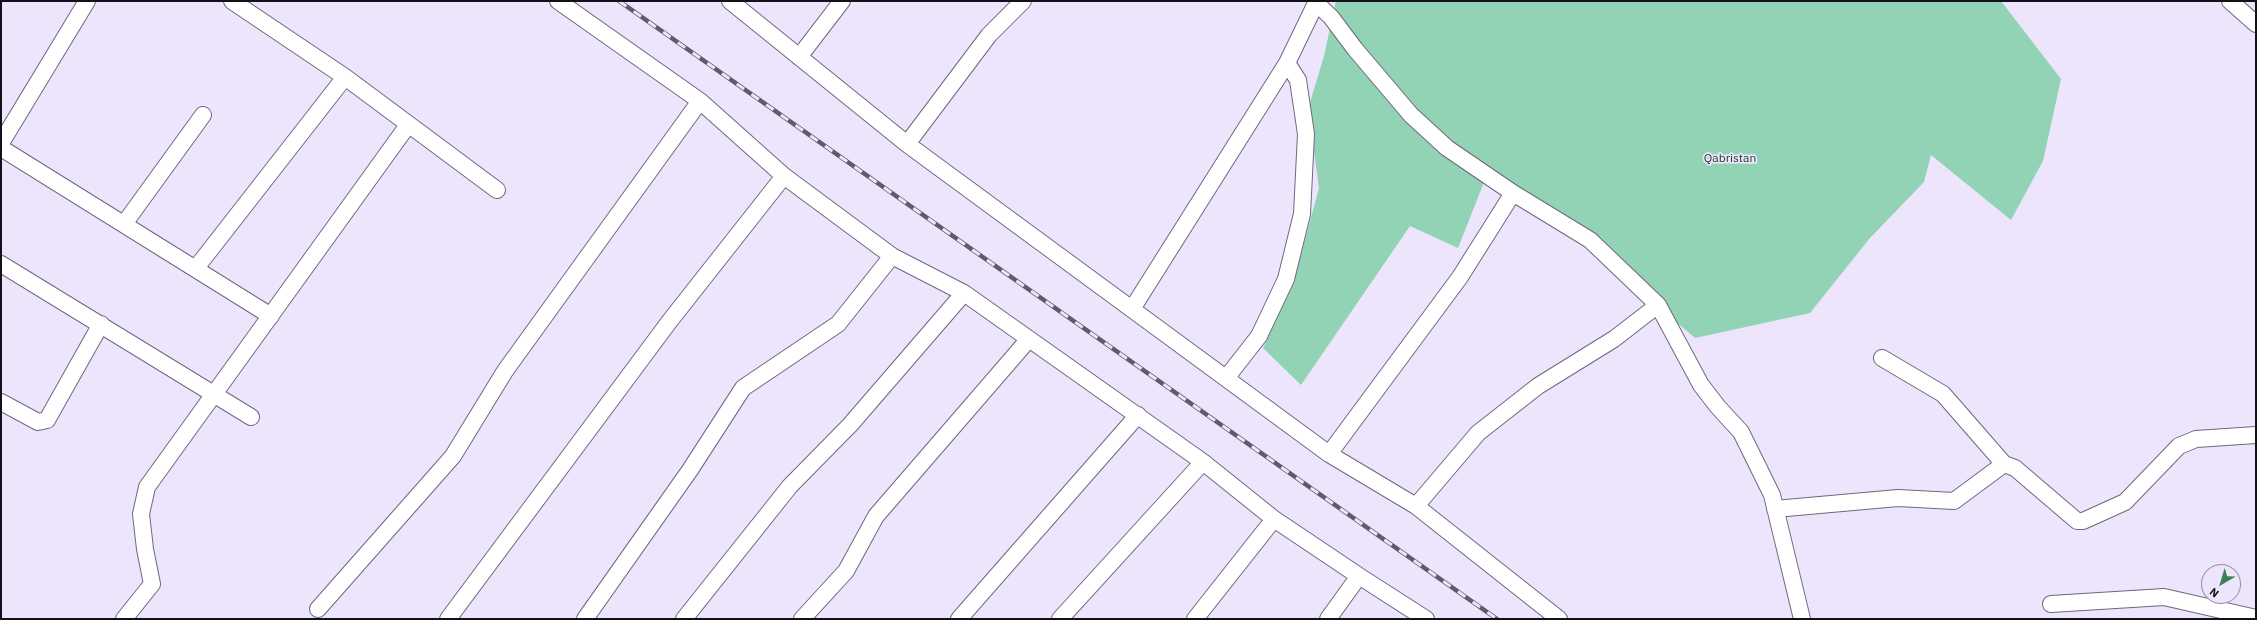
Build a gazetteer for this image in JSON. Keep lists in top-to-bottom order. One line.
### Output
{"parks":["Qabristan"],"north":"bottom left"}
